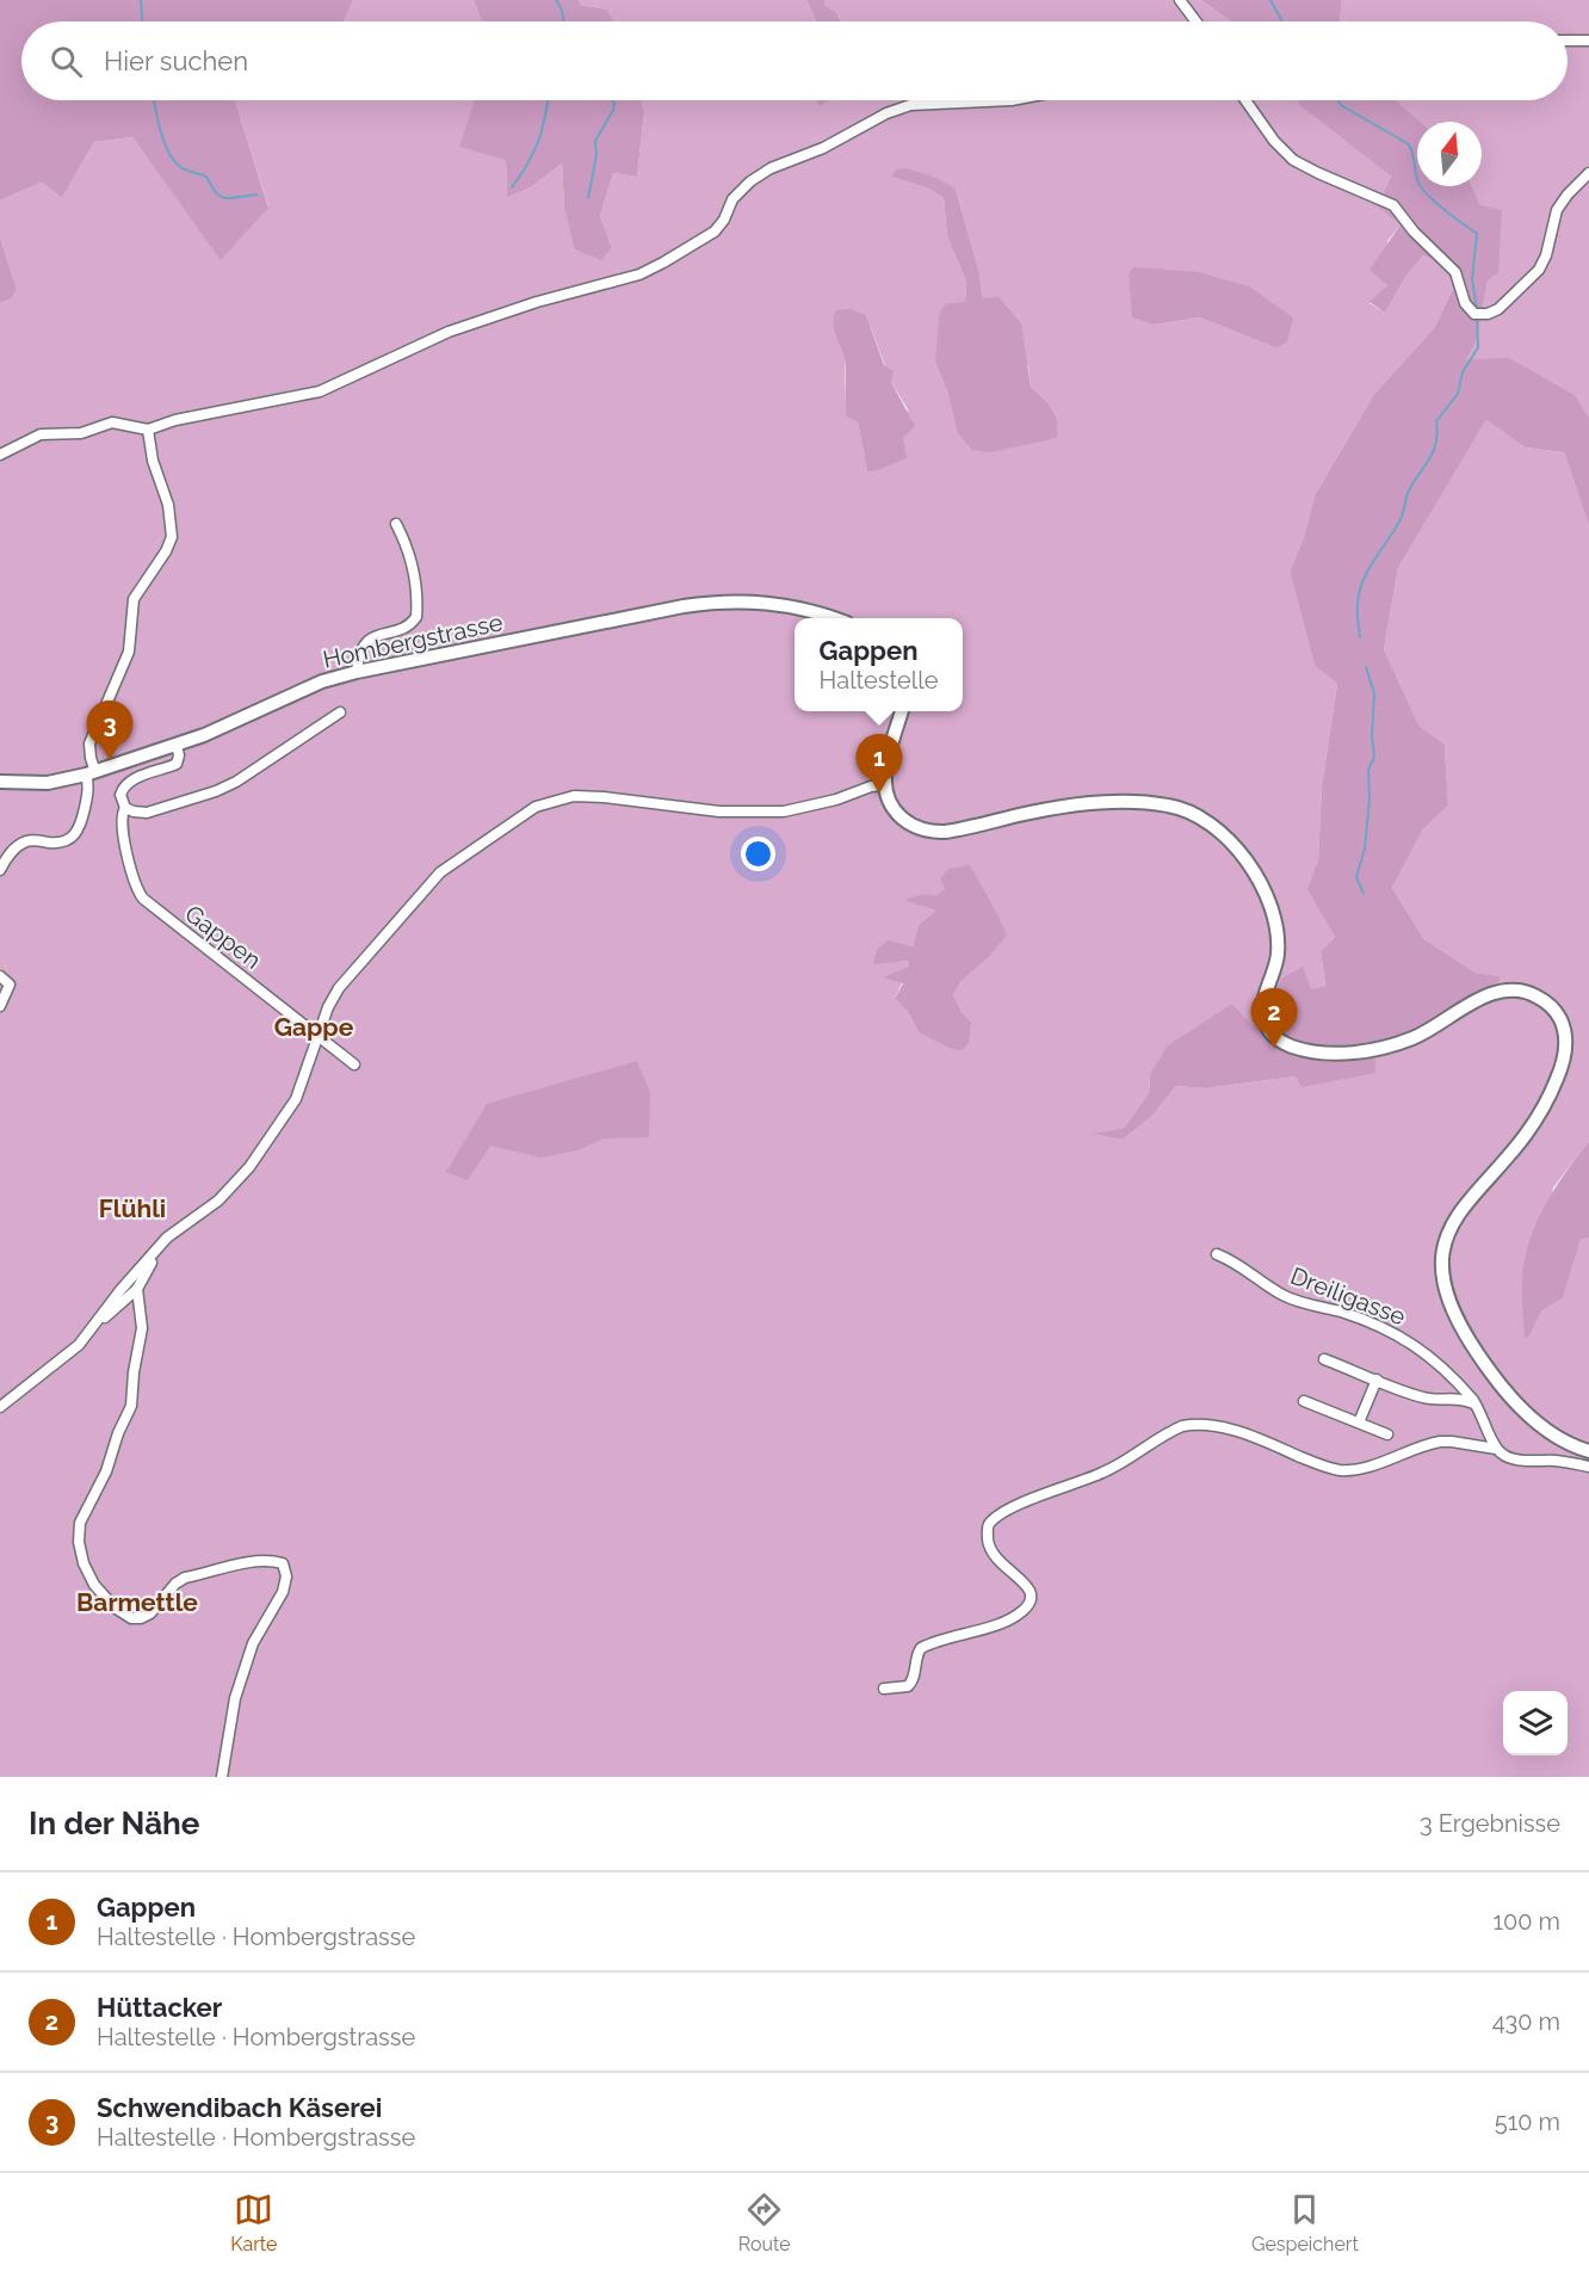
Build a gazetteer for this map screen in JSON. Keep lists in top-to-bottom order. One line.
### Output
{"streets":{"street":["Hombergstrasse","Gappen","Dreiligasse"]},"districts":["Gappe","Flühli","Barmettle"],"north":"top","page":{"search":"Hier suchen","popup":["Gappen","Haltestelle"],"pins":["3","1","2"],"heading":["In der Nähe","3 Ergebnisse"],"list":[{"mark":"1","name":"Gappen","note":"Haltestelle · Hombergstrasse","value":"100 m"},{"mark":"2","name":"Hüttacker","note":"Haltestelle · Hombergstrasse","value":"430 m"},{"mark":"3","name":"Schwendibach Käserei","note":"Haltestelle · Hombergstrasse","value":"510 m"}],"nav":["Karte","Route","Gespeichert"]}}
